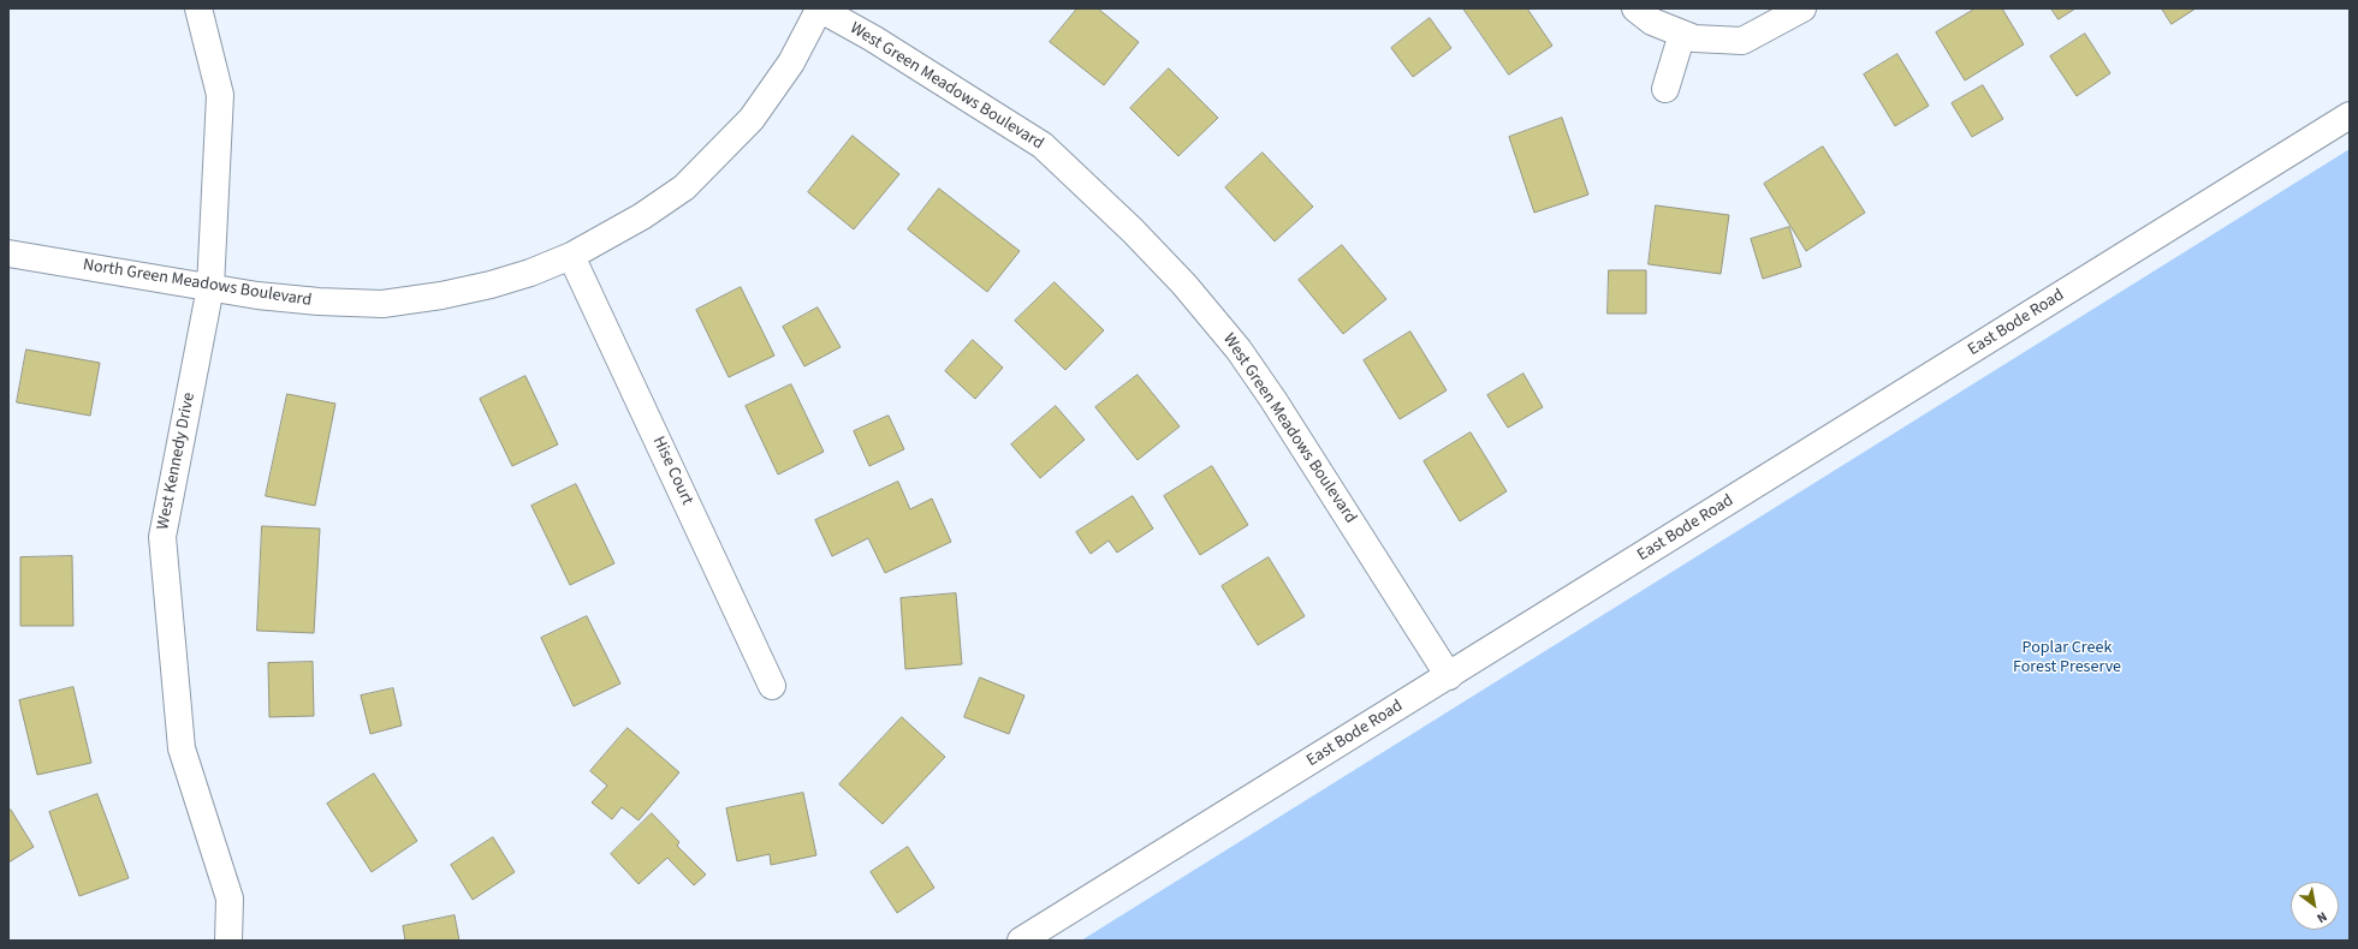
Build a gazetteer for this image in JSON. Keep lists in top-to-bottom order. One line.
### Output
{"streets":{"street":["West Green Meadows Boulevard","North Green Meadows Boulevard","East Bode Road","West Kennedy Drive","Hise Court"]},"crossings":[["West Green Meadows Boulevard","North Green Meadows Boulevard"],["West Green Meadows Boulevard","East Bode Road"],["North Green Meadows Boulevard","West Kennedy Drive"],["North Green Meadows Boulevard","Hise Court"]],"parks":["Poplar Creek Forest Preserve"],"north":"bottom right"}
